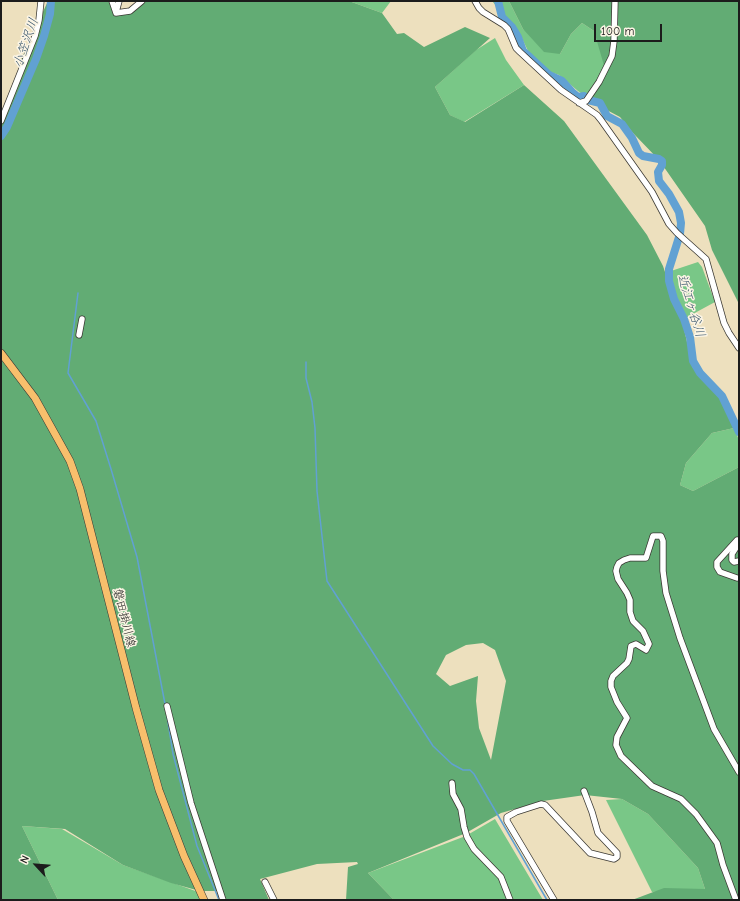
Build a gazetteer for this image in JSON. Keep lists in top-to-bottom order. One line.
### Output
{"streets":{"main road":["磐田掛川線"]},"water":["小笠沢川","近江ヶ谷川"],"scale_bar":"100 m","north":"top left"}
